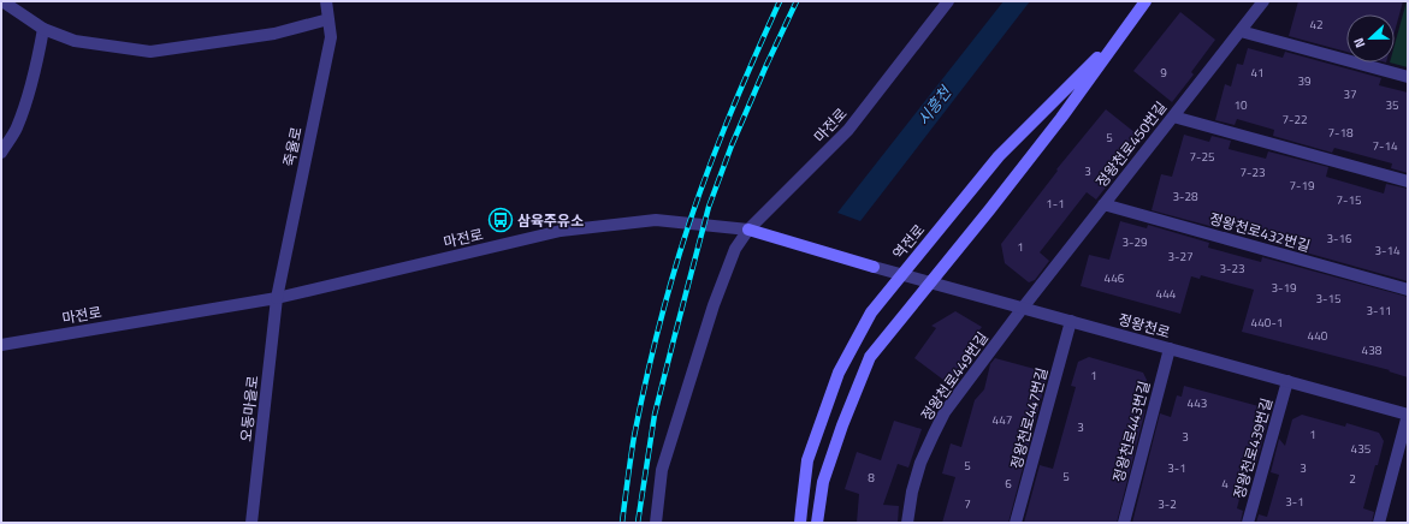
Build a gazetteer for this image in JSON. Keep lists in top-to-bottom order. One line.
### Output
{"streets":{"main road":["역전로"],"street":["마전로","정왕천로450번길","죽율로","정왕천로432번길","정왕천로","정왕천로449번길","오동마을로","정왕천로447번길","정왕천로443번길","정왕천로439번길"]},"crossings":[["마전로","죽율로"],["마전로","오동마을로"],["정왕천로450번길","정왕천로432번길"],["정왕천로450번길","정왕천로"],["정왕천로450번길","정왕천로449번길"],["죽율로","오동마을로"],["역전로","정왕천로"],["정왕천로","정왕천로449번길"],["정왕천로","정왕천로447번길"],["정왕천로","정왕천로443번길"],["정왕천로","정왕천로439번길"]],"water":["시흥천"],"places":{"bus stop":["삼육주유소"]},"house_numbers":["42","9","41","39","37","10","35","7-22","7-18","5","7-14","7-25","3","7-23","7-19","3-28","7-15","1-1","3-16","3-29","1","3-14","3-27","3-23","446","3-19","444","3-15","3-11","440-1","440","438","1","443","447","3","1","3","435","5","3-1","3","5","8","2","6","4","3-1","7","3-2"],"north":"left"}
